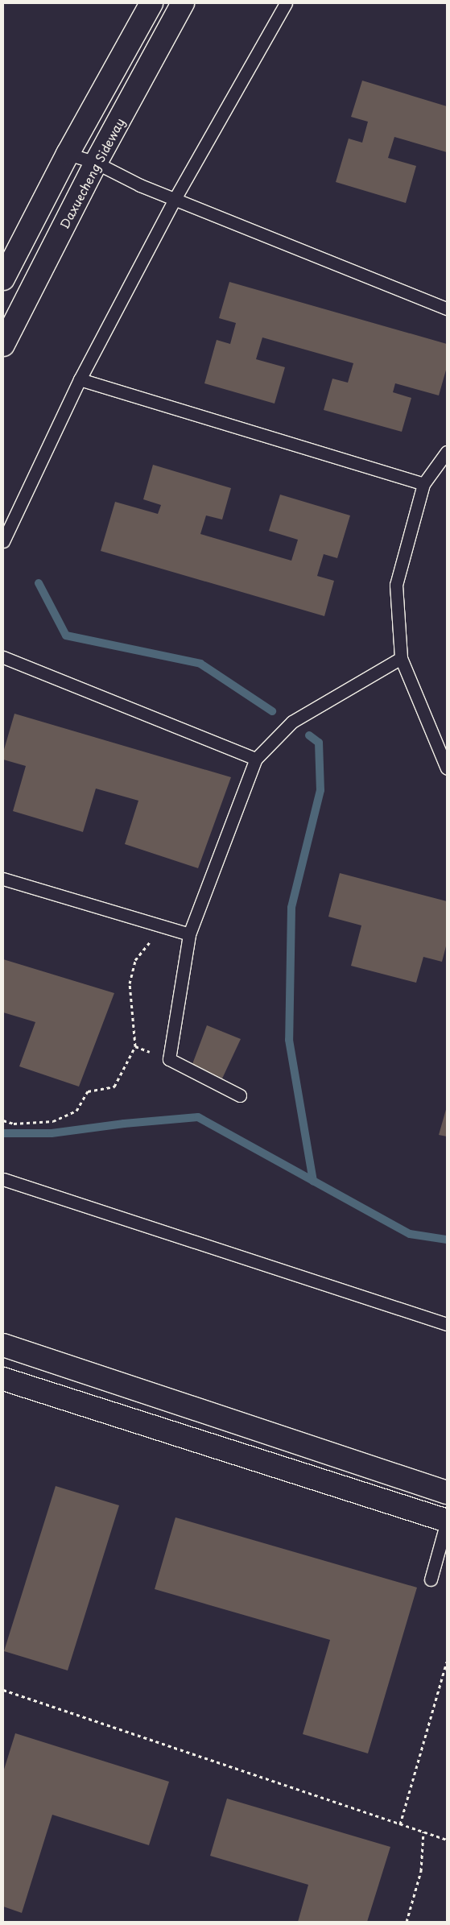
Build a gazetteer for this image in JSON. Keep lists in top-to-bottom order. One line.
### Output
{"streets":{"street":["Daxuecheng Sideway"]}}
